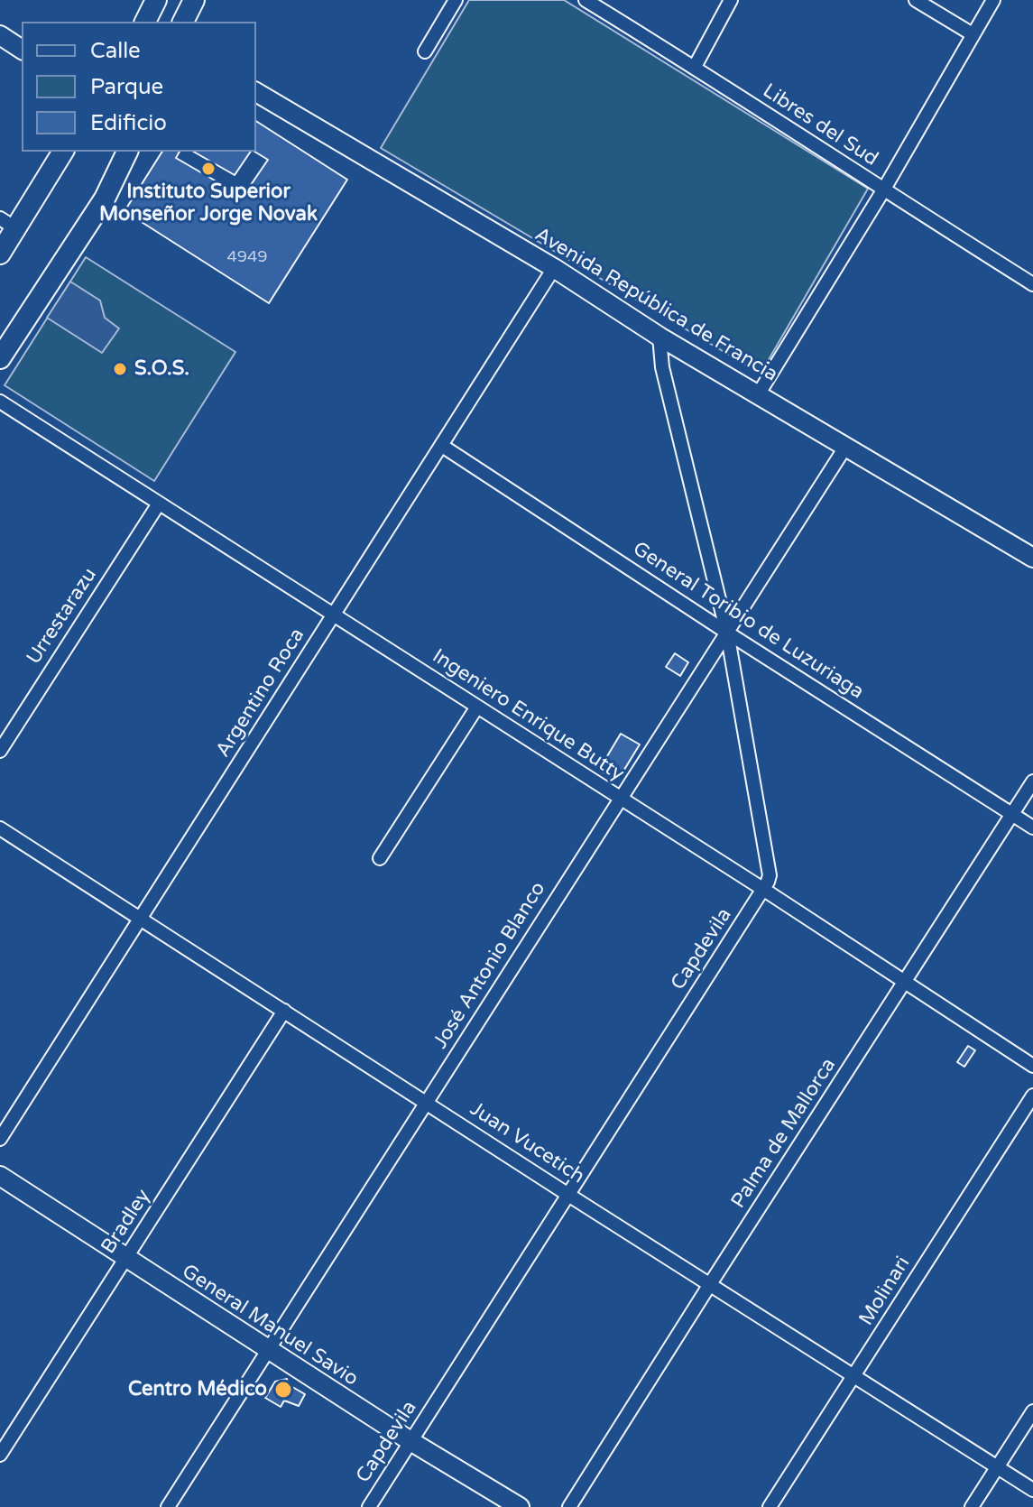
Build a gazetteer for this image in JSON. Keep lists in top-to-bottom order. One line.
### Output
{"streets":{"main road":["Avenida República de Francia","General Manuel Savio"],"street":["Libres del Sud","Urrestarazu","General Toribio de Luzuriaga","Argentino Roca","Ingeniero Enrique Butty","Capdevila","José Antonio Blanco","Palma de Mallorca","Juan Vucetich","Bradley","Molinari"]},"crossings":[["Avenida República de Francia","Argentino Roca"],["Avenida República de Francia","Capdevila"],["Avenida República de Francia","José Antonio Blanco"],["Urrestarazu","Ingeniero Enrique Butty"],["General Toribio de Luzuriaga","Argentino Roca"],["General Toribio de Luzuriaga","Capdevila"],["General Toribio de Luzuriaga","José Antonio Blanco"],["General Toribio de Luzuriaga","Palma de Mallorca"],["Argentino Roca","Ingeniero Enrique Butty"],["Argentino Roca","Juan Vucetich"],["Ingeniero Enrique Butty","Capdevila"],["Ingeniero Enrique Butty","José Antonio Blanco"],["Ingeniero Enrique Butty","Palma de Mallorca"],["Capdevila","José Antonio Blanco"],["Capdevila","Juan Vucetich"],["Capdevila","General Manuel Savio"],["José Antonio Blanco","Juan Vucetich"],["José Antonio Blanco","General Manuel Savio"],["Palma de Mallorca","Juan Vucetich"],["Juan Vucetich","Bradley"],["Juan Vucetich","Molinari"],["Bradley","General Manuel Savio"]],"places":["Instituto Superior Monseñor Jorge Novak","S.O.S.","Centro Médico"],"house_numbers":["4949"],"legend":["Calle","Parque","Edificio"]}
